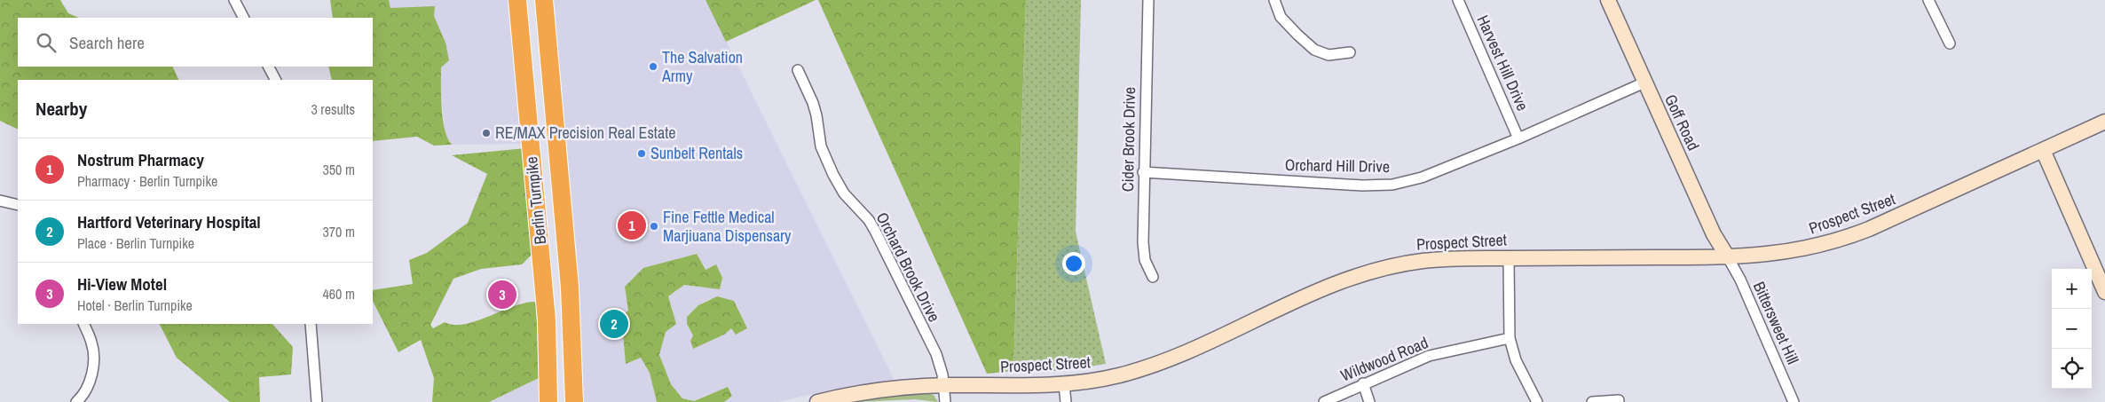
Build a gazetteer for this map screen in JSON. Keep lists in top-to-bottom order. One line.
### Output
{"streets":{"highway":["Berlin Turnpike"],"main road":["Goff Road","Prospect Street"],"street":["Harvest Hill Drive","Cider Brook Drive","Orchard Hill Drive","Orchard Brook Drive","Bittersweet Hill","Wildwood Road"]},"crossings":[["Harvest Hill Drive","Orchard Hill Drive"],["Goff Road","Orchard Hill Drive"],["Goff Road","Prospect Street"],["Goff Road","Bittersweet Hill"],["Cider Brook Drive","Orchard Hill Drive"],["Prospect Street","Orchard Brook Drive"],["Prospect Street","Bittersweet Hill"]],"places":["The Salvation Army","RE/MAX Precision Real Estate","Sunbelt Rentals","Fine Fettle Medical Marjiuana Dispensary"],"page":{"search":"Search here","heading":["Nearby","3 results"],"list":[{"mark":"1","name":"Nostrum Pharmacy","note":"Pharmacy · Berlin Turnpike","value":"350 m"},{"mark":"2","name":"Hartford Veterinary Hospital","note":"Place · Berlin Turnpike","value":"370 m"},{"mark":"3","name":"Hi-View Motel","note":"Hotel · Berlin Turnpike","value":"460 m"}],"pins":["1","3","2"],"map_buttons":["+","−"]}}
